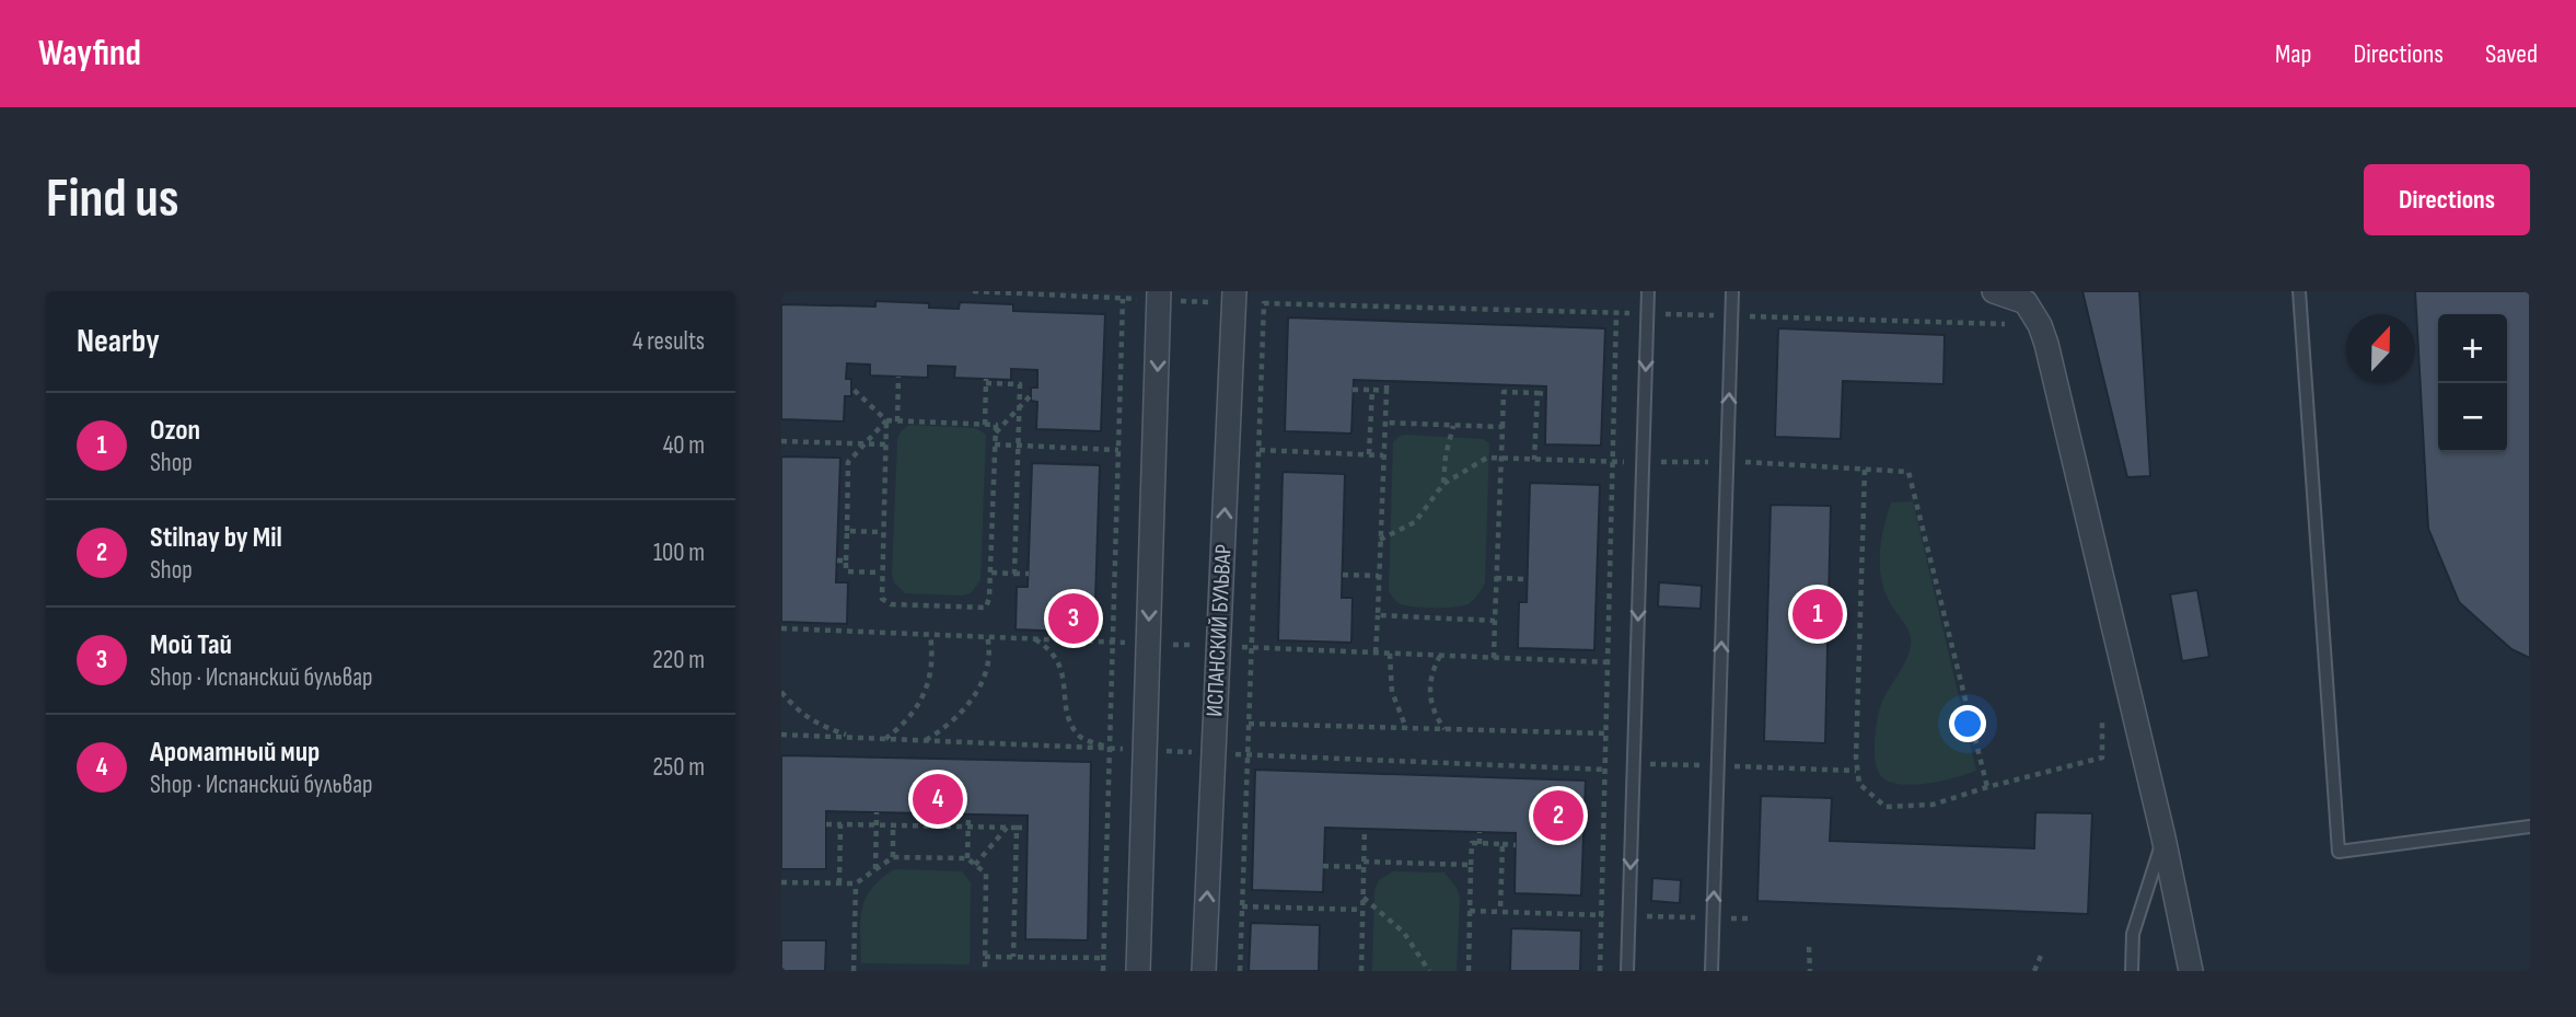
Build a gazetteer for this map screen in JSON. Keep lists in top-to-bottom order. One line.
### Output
{"streets":{"street":["ИСПАНСКИЙ БУЛЬВАР"]},"north":"top","page":{"header":"Wayfind","nav":["Map","Directions","Saved"],"buttons":"Directions","title":"Find us","heading":["Nearby","4 results"],"map_buttons":["+","−"],"list":[{"mark":"1","name":"Ozon","note":"Shop","value":"40 m"},{"mark":"2","name":"Stilnay by Mil","note":"Shop","value":"100 m"},{"mark":"3","name":"Мой Тай","note":"Shop · Испанский бульвар","value":"220 m"},{"mark":"4","name":"Ароматный мир","note":"Shop · Испанский бульвар","value":"250 m"}],"pins":["1","3","4","2"]}}
